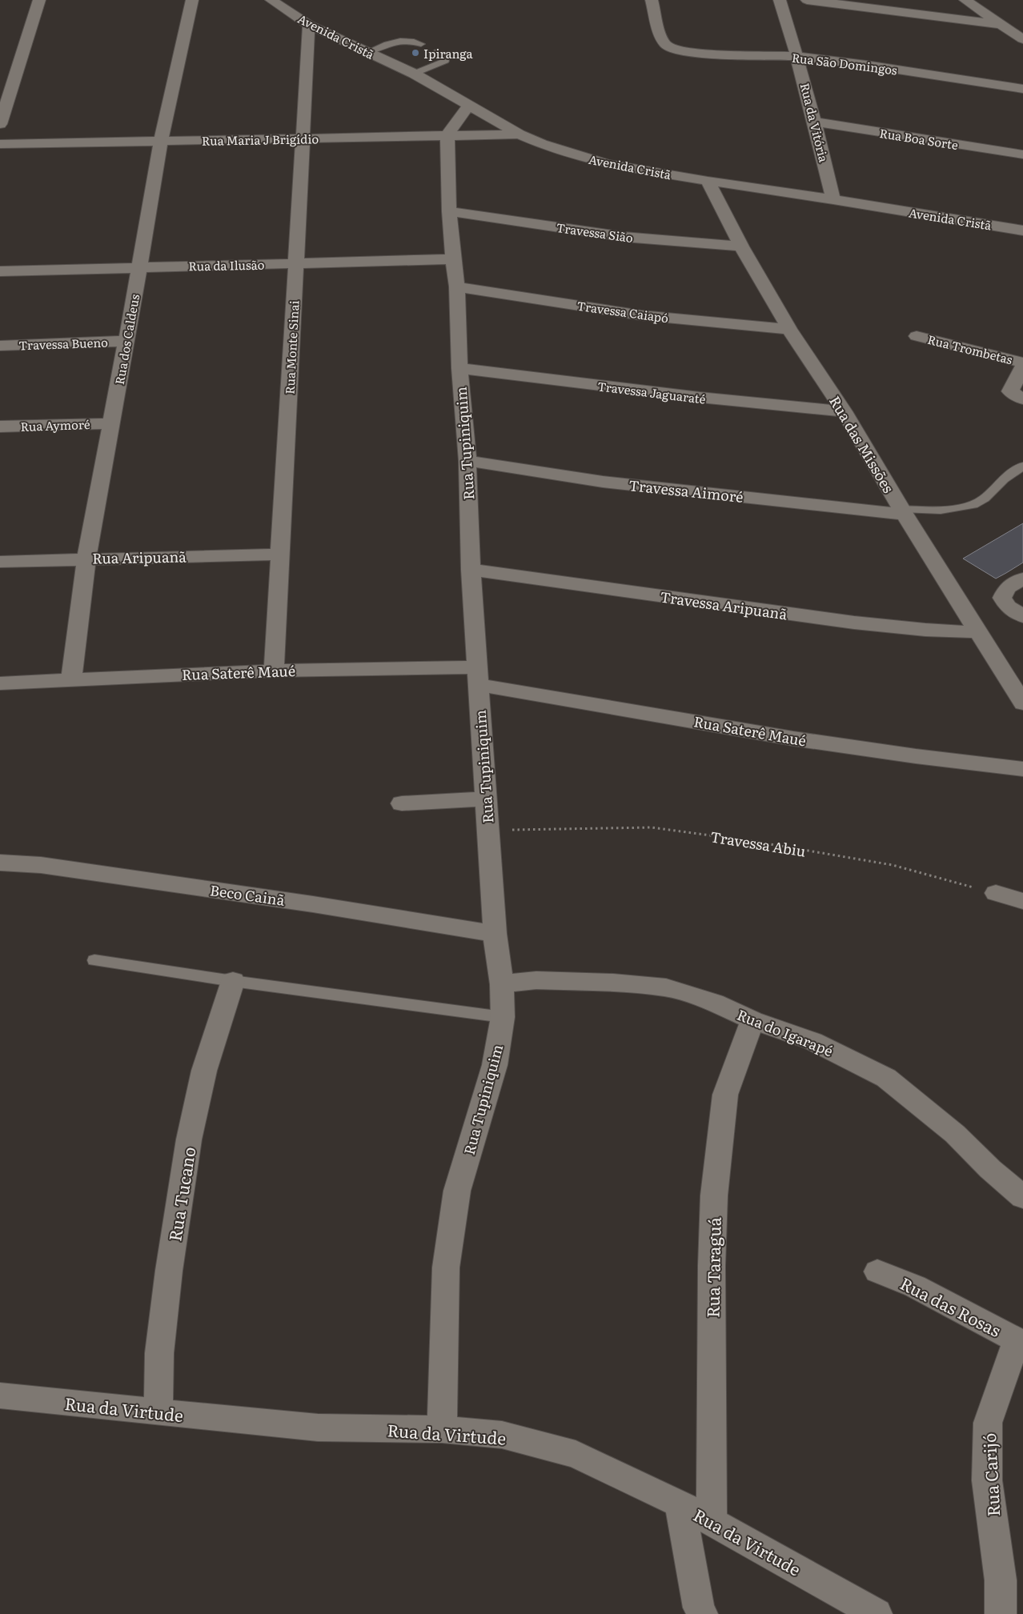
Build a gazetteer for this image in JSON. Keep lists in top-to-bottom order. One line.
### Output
{"streets":{"street":["Avenida Cristã","Rua São Domingos","Rua da Vitória","Rua Boa Sorte","Rua Maria J Brigídio","Travessa Sião","Rua da Ilusão","Travessa Caiapó","Rua dos Caldeus","Travessa Bueno","Rua Monte Sinai","Rua Trombetas","Travessa Jaguaraté","Rua Aymoré","Rua Tupiniquim","Rua das Missões","Travessa Aimoré","Rua Aripuanã","Travessa Aripuanã","Rua Saterê Maué","Beco Cainã","Rua do Igarapé","Rua Tucano","Rua Taraguá","Rua das Rosas","Rua da Virtude","Rua Carijó"],"path":["Travessa Abiu"]},"crossings":[["Avenida Cristã","Rua da Vitória"],["Avenida Cristã","Rua Maria J Brigídio"],["Avenida Cristã","Rua Monte Sinai"],["Avenida Cristã","Rua das Missões"],["Rua São Domingos","Rua da Vitória"],["Rua da Vitória","Rua Boa Sorte"],["Rua Maria J Brigídio","Rua dos Caldeus"],["Rua Maria J Brigídio","Rua Monte Sinai"],["Rua Maria J Brigídio","Rua Tupiniquim"],["Travessa Sião","Rua Tupiniquim"],["Travessa Sião","Rua das Missões"],["Rua da Ilusão","Rua dos Caldeus"],["Rua da Ilusão","Rua Monte Sinai"],["Rua da Ilusão","Rua Tupiniquim"],["Travessa Caiapó","Rua Tupiniquim"],["Travessa Caiapó","Rua das Missões"],["Rua dos Caldeus","Travessa Bueno"],["Rua dos Caldeus","Rua Aymoré"],["Rua dos Caldeus","Rua Aripuanã"],["Rua dos Caldeus","Rua Saterê Maué"],["Rua Monte Sinai","Rua Aripuanã"],["Rua Monte Sinai","Rua Saterê Maué"],["Travessa Jaguaraté","Rua Tupiniquim"],["Travessa Jaguaraté","Rua das Missões"],["Rua Tupiniquim","Travessa Aimoré"],["Rua Tupiniquim","Travessa Aripuanã"],["Rua Tupiniquim","Rua Saterê Maué"],["Rua Tupiniquim","Travessa Abiu"],["Rua Tupiniquim","Beco Cainã"],["Rua Tupiniquim","Rua do Igarapé"],["Rua Tupiniquim","Rua da Virtude"],["Rua das Missões","Travessa Aimoré"],["Rua das Missões","Travessa Aripuanã"],["Rua do Igarapé","Rua Taraguá"],["Rua Tucano","Rua da Virtude"],["Rua Taraguá","Rua da Virtude"],["Rua das Rosas","Rua Carijó"]],"places":["Ipiranga"]}
